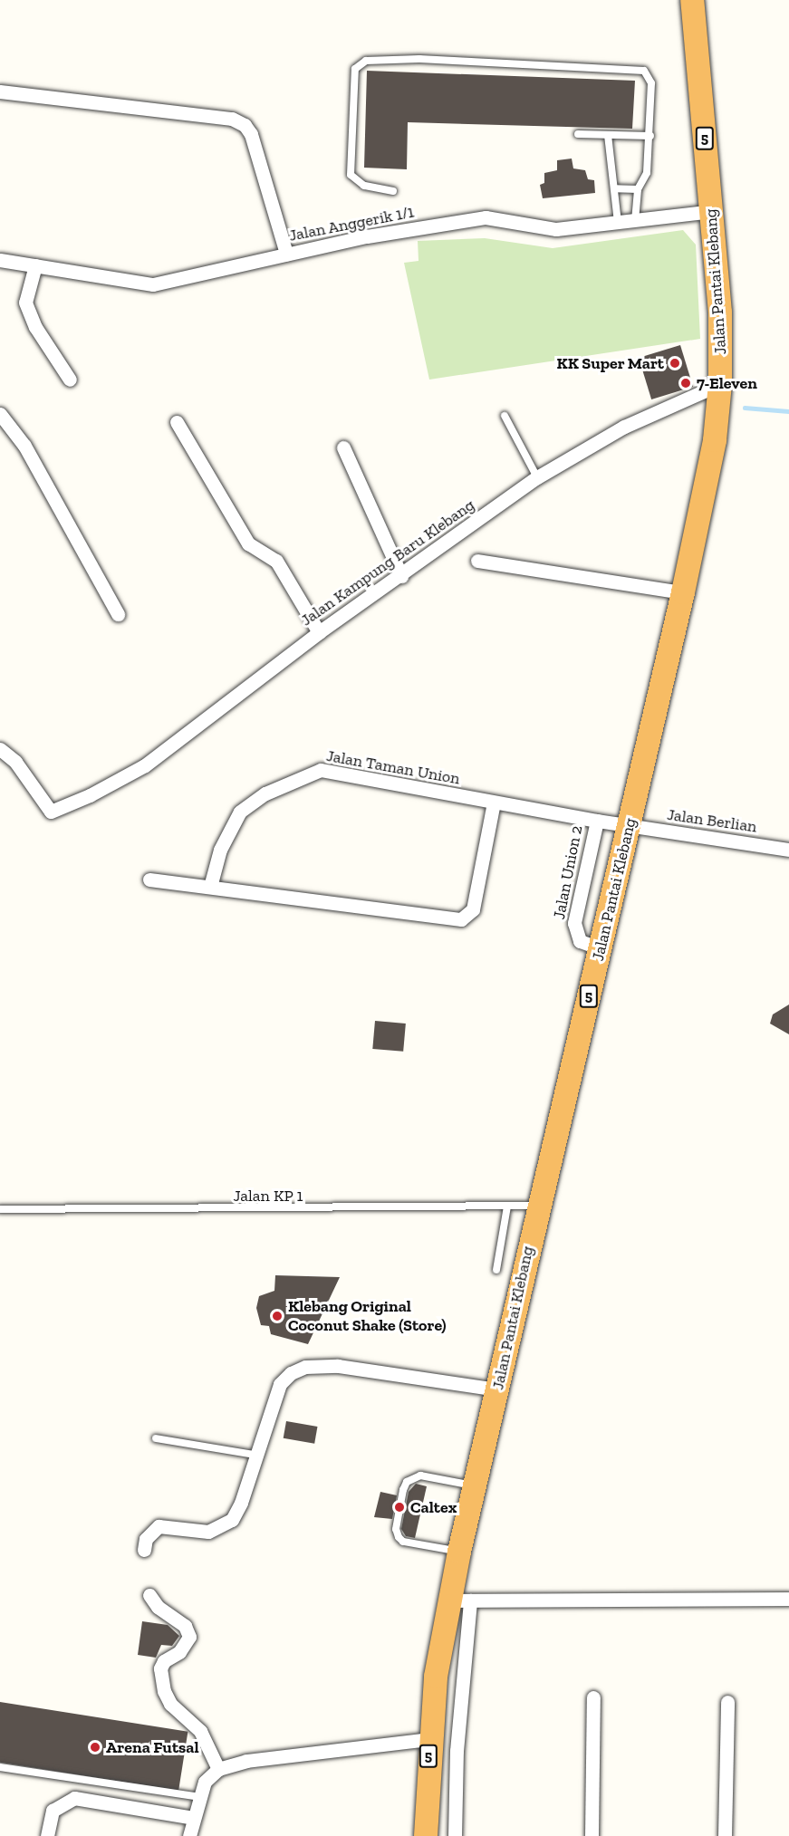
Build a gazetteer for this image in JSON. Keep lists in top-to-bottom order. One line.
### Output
{"streets":{"highway":["5","Jalan Pantai Klebang"],"street":["Jalan Anggerik 1/1","Jalan Kampung Baru Klebang","Jalan Taman Union","Jalan Berlian","Jalan Union 2"],"lane":["Jalan KP 1"]},"crossings":[["Jalan Anggerik 1/1","Jalan Pantai Klebang"],["Jalan Pantai Klebang","Jalan Kampung Baru Klebang"],["Jalan Pantai Klebang","Jalan Taman Union"],["Jalan Pantai Klebang","Jalan Berlian"],["Jalan Pantai Klebang","Jalan Union 2"],["Jalan Pantai Klebang","Jalan KP 1"],["Jalan Taman Union","Jalan Berlian"],["Jalan Taman Union","Jalan Union 2"]],"places":["KK Super Mart","7-Eleven","Klebang Original Coconut Shake (Store)","Caltex","Arena Futsal"]}
